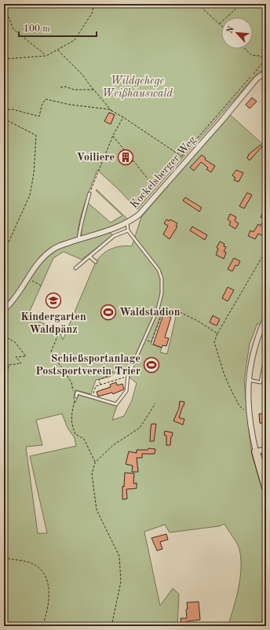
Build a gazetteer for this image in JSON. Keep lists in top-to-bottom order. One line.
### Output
{"streets":{"street":["Kockelsberger Weg"]},"parks":["Wildgehege Weißhauswald"],"places":{"building":["Voiliere"],"school or university":["Kindergarten Waldpänz"],"sports":["Waldstadion","Schießsportanlage Postsportverein Trier"]},"scale_bar":"100 m","north":"top left"}
